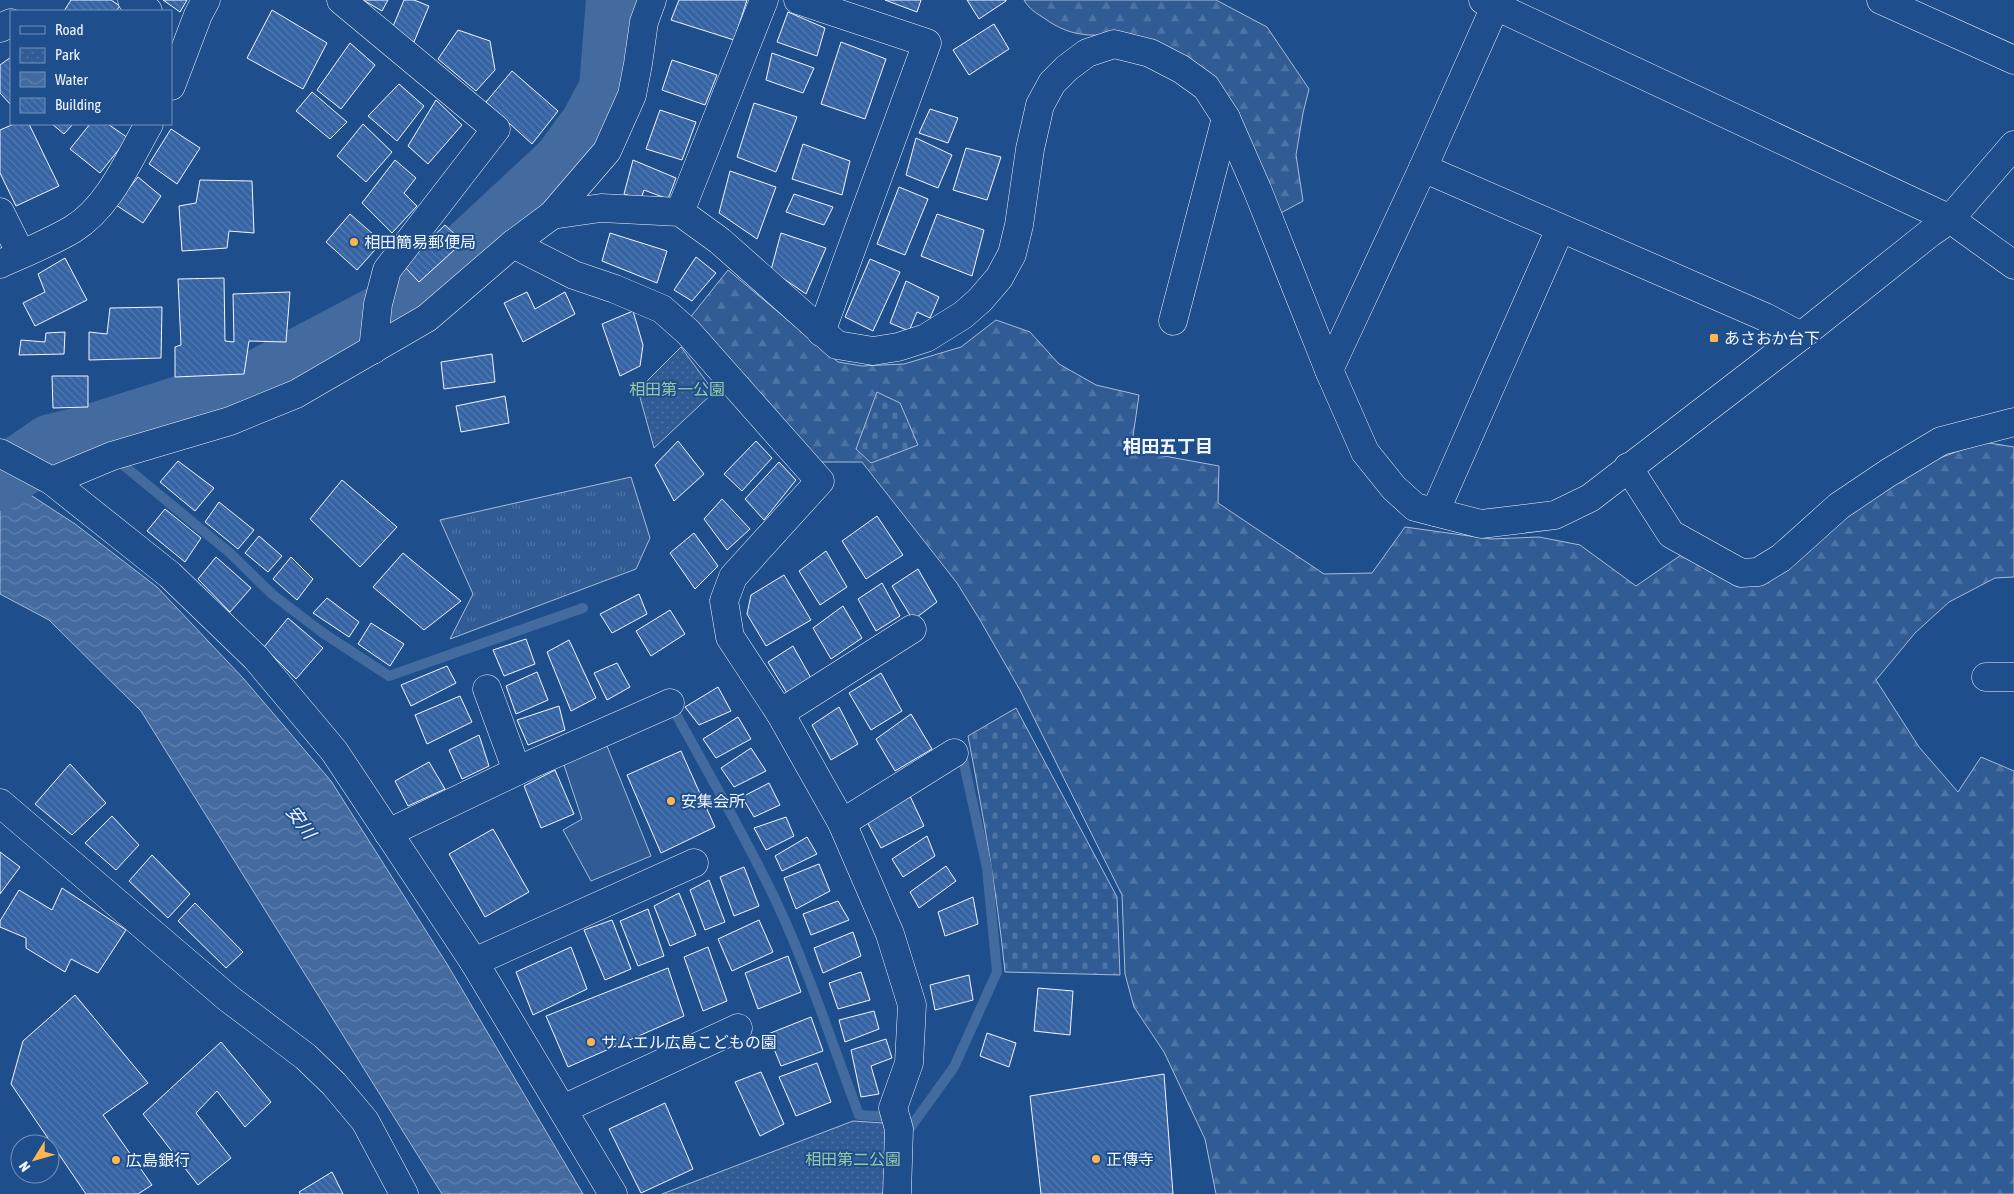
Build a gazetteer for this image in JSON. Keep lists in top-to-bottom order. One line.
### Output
{"districts":["相田五丁目"],"water":["安川"],"parks":["相田第一公園","相田第二公園"],"places":{"other":["相田簡易郵便局","安集会所","サムエル広島こどもの園","正傳寺","広島銀行"],"transit":["あさおか台下"]},"legend":["Road","Park","Water","Building"],"north":"bottom left"}
